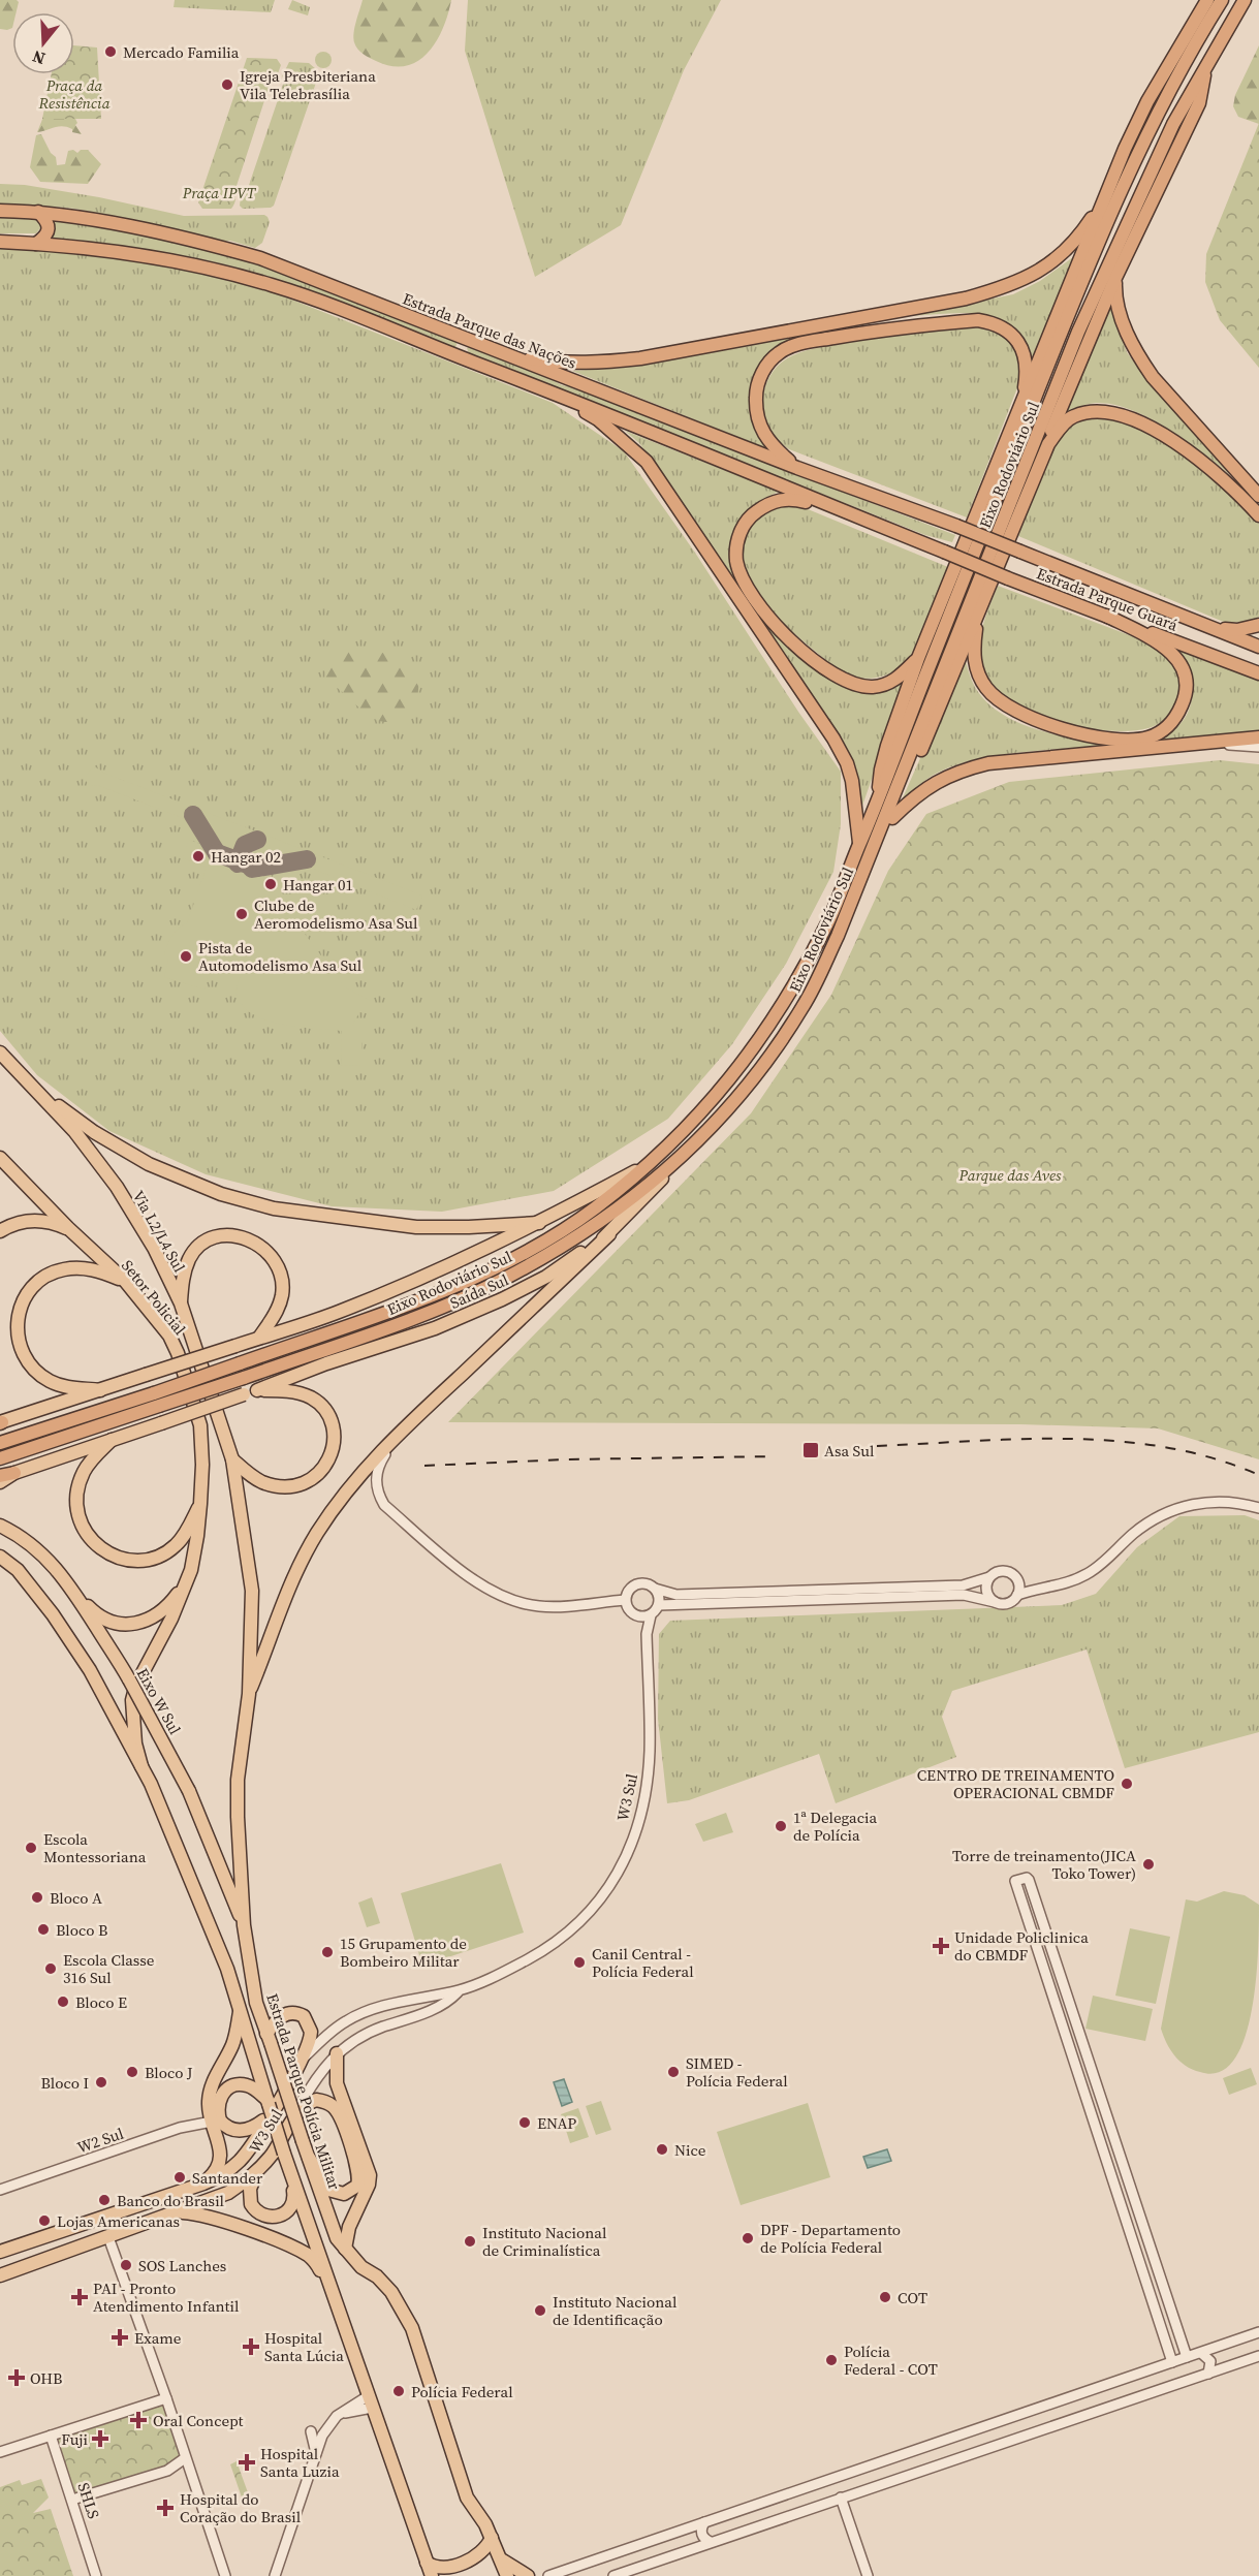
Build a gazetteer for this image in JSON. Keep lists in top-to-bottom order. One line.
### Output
{"streets":{"highway":["Estrada Parque das Nações","Eixo Rodoviário Sul","Estrada Parque Guará"],"main road":["Via L2/L4 Sul","Saída Sul","Setor Policial","Eixo W Sul","W3 Sul","Estrada Parque Polícia Militar"],"street":["W2 Sul","SHLS"]},"crossings":[["Estrada Parque das Nações","Estrada Parque Guará"],["Eixo Rodoviário Sul","Saída Sul"],["Via L2/L4 Sul","Estrada Parque Polícia Militar"],["Eixo W Sul","Estrada Parque Polícia Militar"]],"parks":["Praça da Resistência","Praça IPVT","Parque das Aves"],"places":{"other":["Mercado Familia","Igreja Presbiteriana Vila Telebrasília","Hangar 02","Hangar 01","Clube de Aeromodelismo Asa Sul","Pista de Automodelismo Asa Sul","CENTRO DE TREINAMENTO OPERACIONAL CBMDF","1ª Delegacia de Polícia","Escola Montessoriana","Torre de treinamento(JICA Toko Tower)","Bloco A","Bloco B","15 Grupamento de Bombeiro Militar","Canil Central - Polícia Federal","Escola Classe 316 Sul","Bloco E","Bloco J","SIMED - Polícia Federal","Bloco I","ENAP","Nice","Santander","Banco do Brasil","Lojas Americanas","DPF - Departamento de Polícia Federal","Instituto Nacional de Criminalística","SOS Lanches","COT","Instituto Nacional de Identificação","Polícia Federal - COT","Polícia Federal"],"transit":["Asa Sul"],"health":["Unidade Policlinica do CBMDF","PAI - Pronto Atendimento Infantil","Exame","Hospital Santa Lúcia","OHB","Oral Concept","Fuji","Hospital Santa Luzia","Hospital do Coração do Brasil"]},"north":"bottom"}
